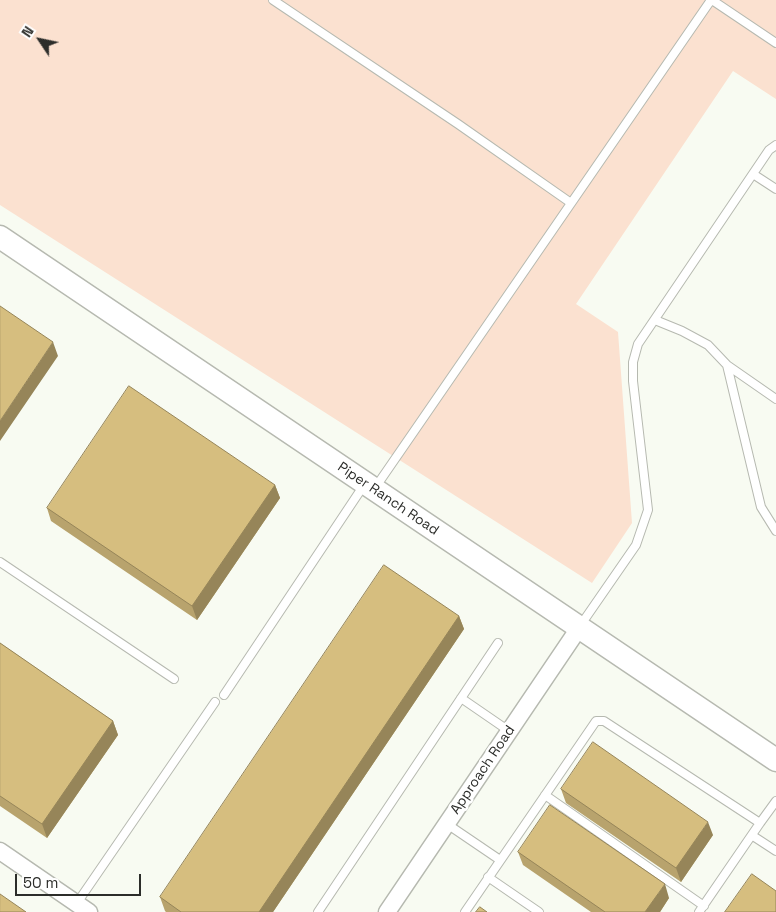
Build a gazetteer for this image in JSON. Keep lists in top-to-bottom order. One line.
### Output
{"streets":{"street":["Piper Ranch Road","Approach Road"]},"crossings":[["Piper Ranch Road","Approach Road"]],"scale_bar":"50 m","north":"top left"}
